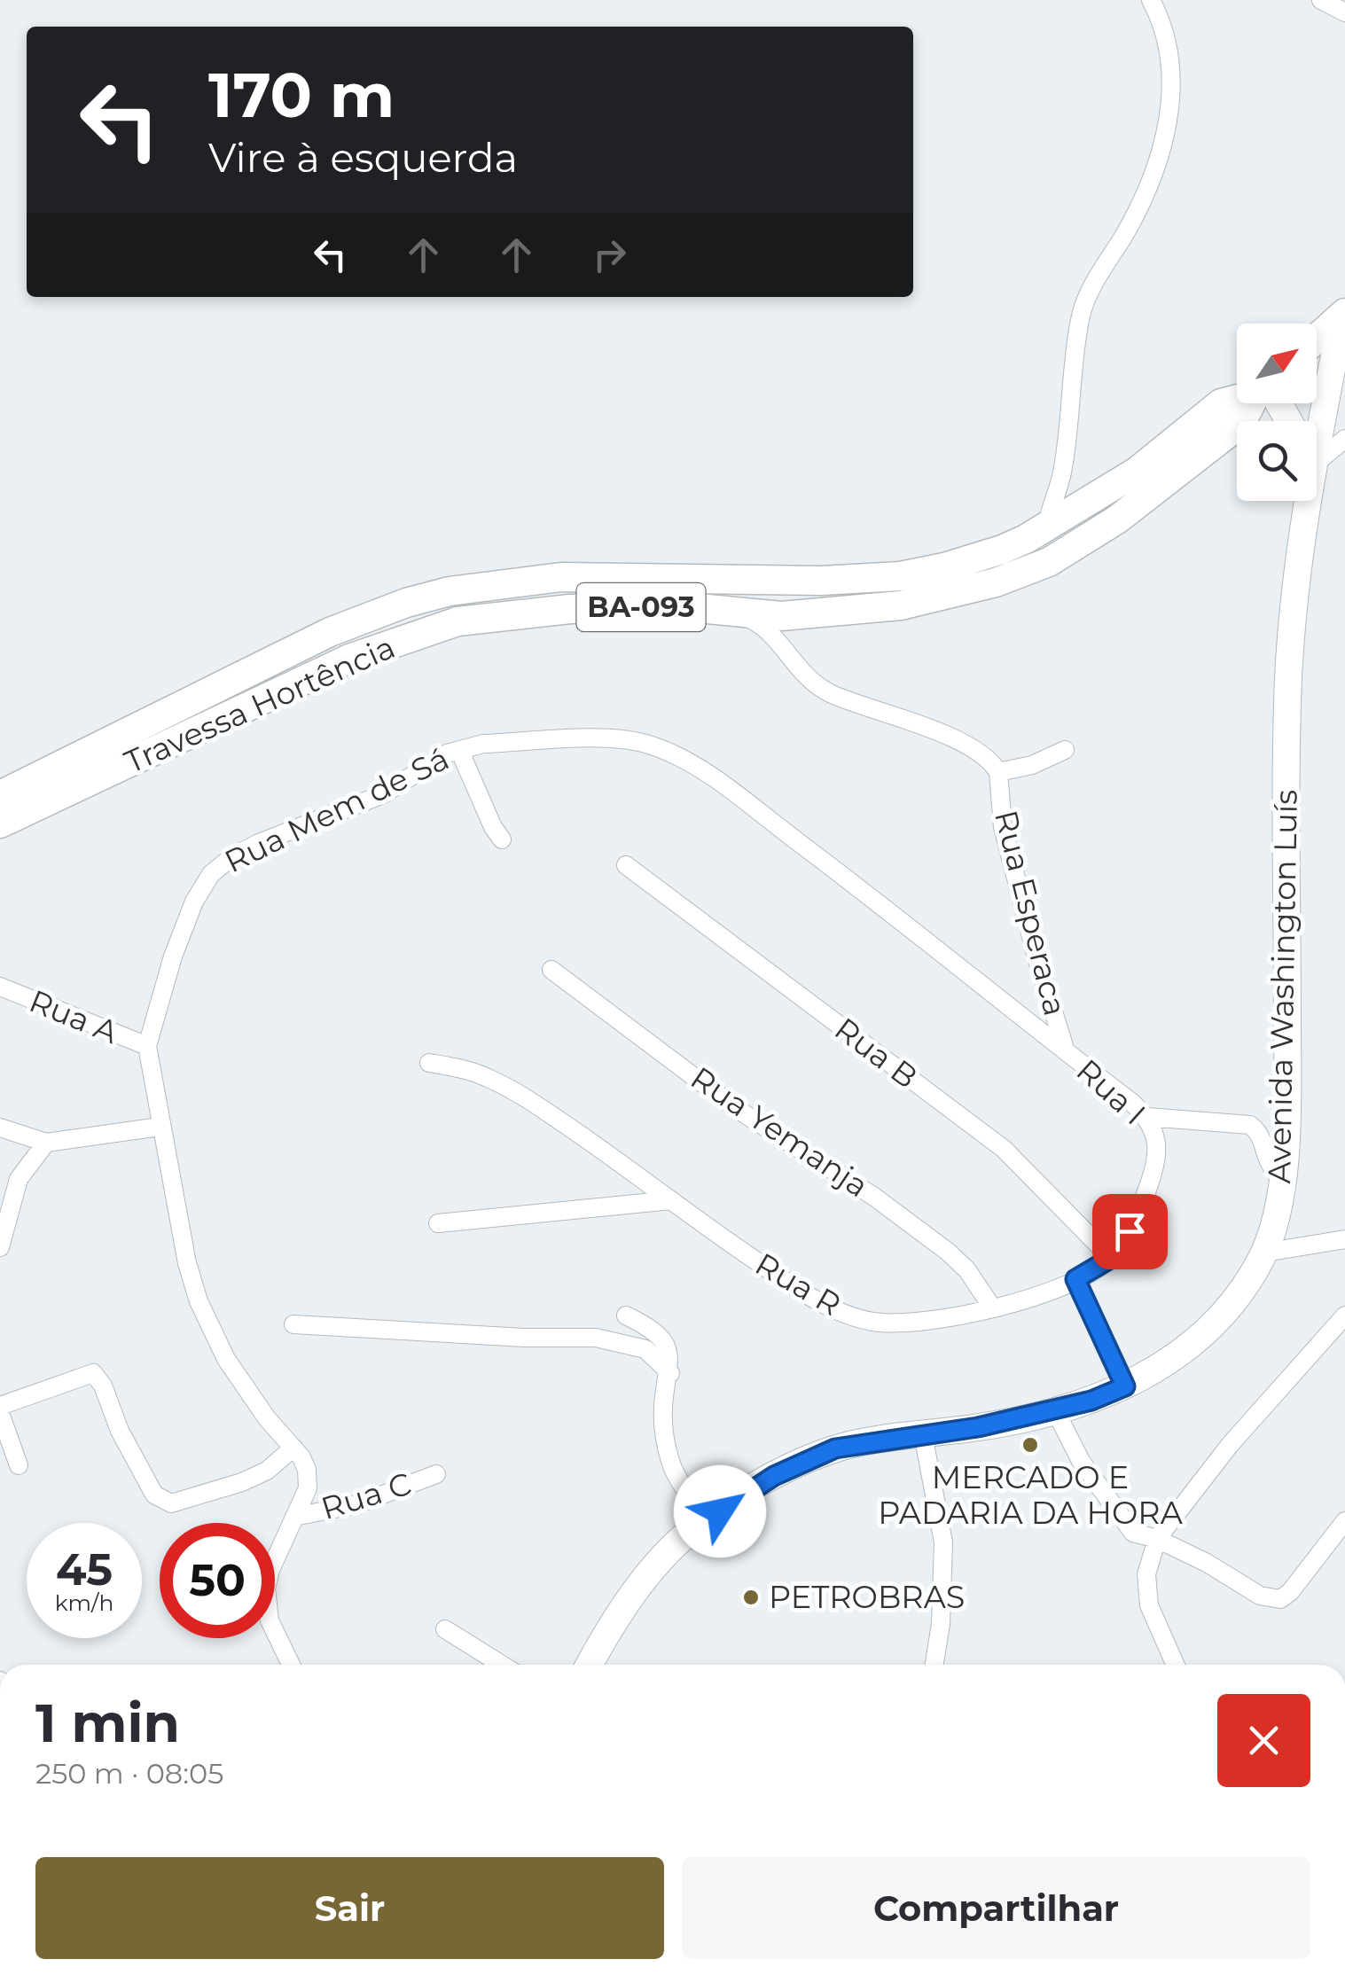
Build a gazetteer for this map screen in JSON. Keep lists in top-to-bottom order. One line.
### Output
{"streets":{"main road":["BA-093","Travessa Hortência","Avenida Washington Luís"],"street":["Rua Mem de Sá","Rua Esperaca","Rua A","Rua B","Rua I","Rua Yemanja","Rua R","Rua C"]},"crossings":[["Rua Mem de Sá","Rua Esperaca"],["Rua Mem de Sá","Rua A"],["Rua Mem de Sá","Rua I"],["Rua Mem de Sá","Rua C"],["Rua Esperaca","Rua I"],["Rua B","Rua I"],["Rua I","Rua Yemanja"],["Rua I","Rua R"],["Rua Yemanja","Rua R"]],"places":["MERCADO E PADARIA DA HORA","PETROBRAS"],"north":"top right","page":{"turn":["170 m","Vire à esquerda"],"speed":"45 km/h","limit":"50","heading":["1 min","250 m · 08:05"],"buttons":["Sair","Compartilhar"]}}
